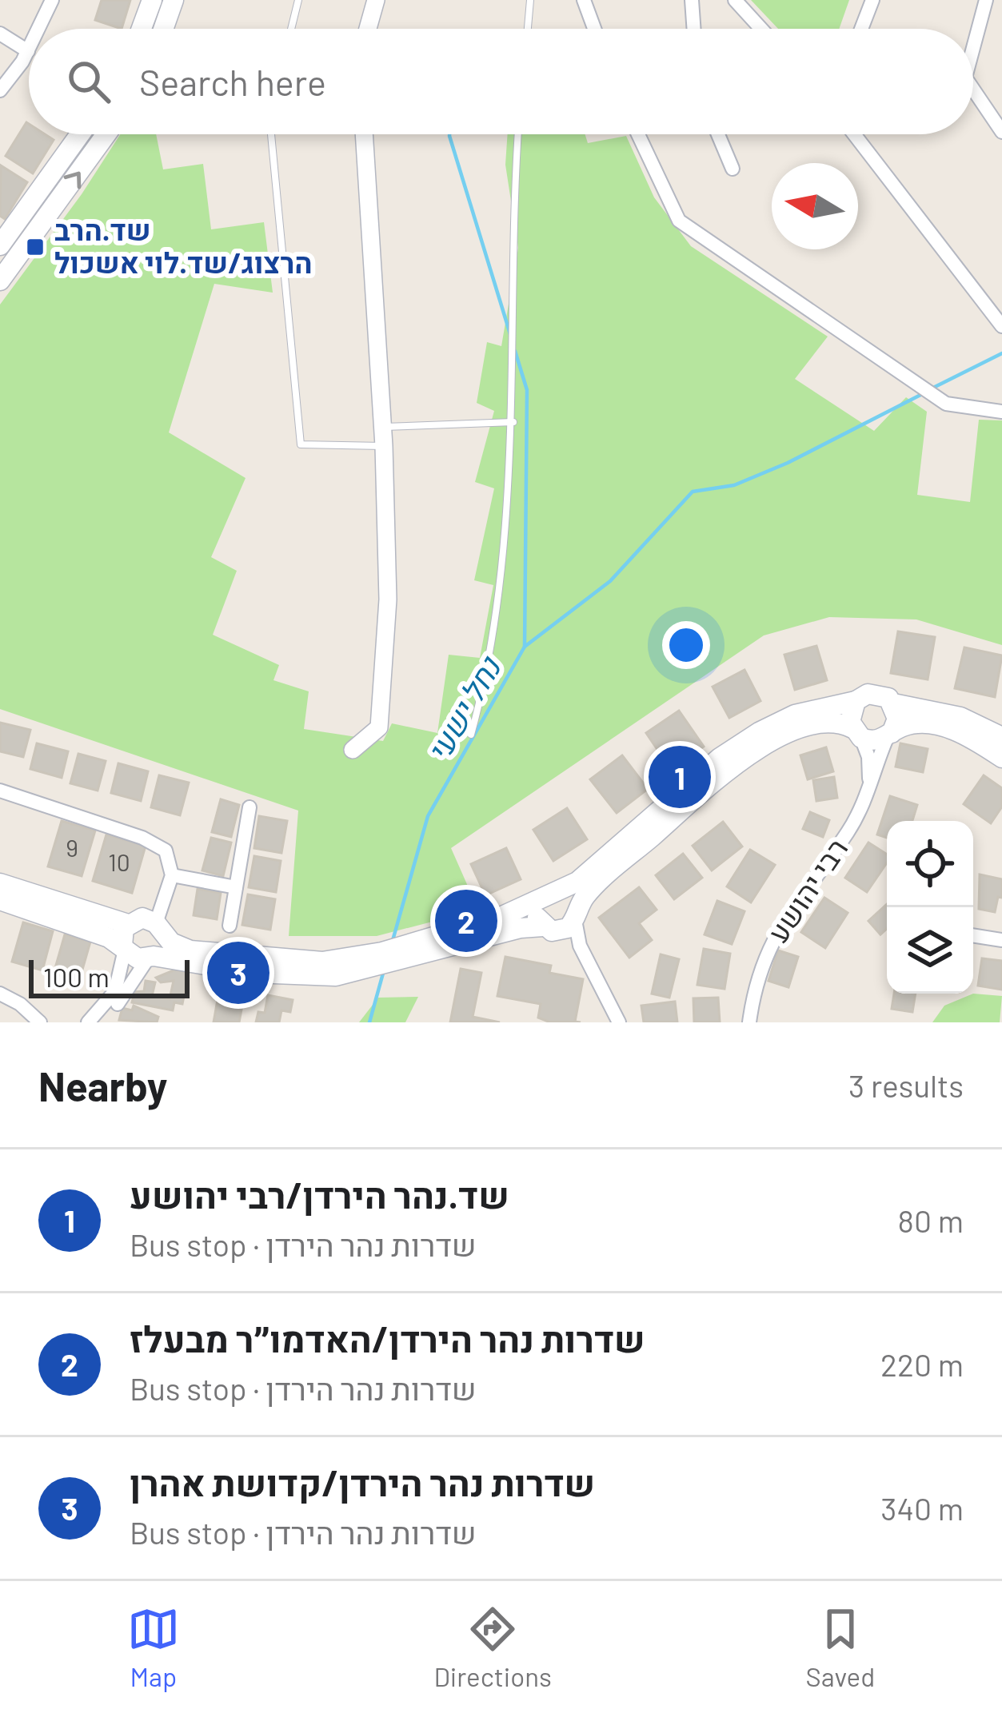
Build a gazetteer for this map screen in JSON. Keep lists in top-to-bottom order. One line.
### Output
{"streets":{"street":["רבי יהושע"]},"water":["נחל ישעי"],"places":{"transit":["שד.הרב הרצוג/שד.לוי אשכול"]},"house_numbers":["9","10"],"scale_bar":"100 m","north":"left","page":{"search":"Search here","pins":["1","2","3"],"scale":"100 m","heading":["Nearby","3 results"],"list":[{"mark":"1","name":"שד.נהר הירדן/רבי יהושע","note":"Bus stop · שדרות נהר הירדן","value":"80 m"},{"mark":"2","name":"שדרות נהר הירדן/האדמו״ר מבעלז","note":"Bus stop · שדרות נהר הירדן","value":"220 m"},{"mark":"3","name":"שדרות נהר הירדן/קדושת אהרן","note":"Bus stop · שדרות נהר הירדן","value":"340 m"}],"nav":["Map","Directions","Saved"]}}
